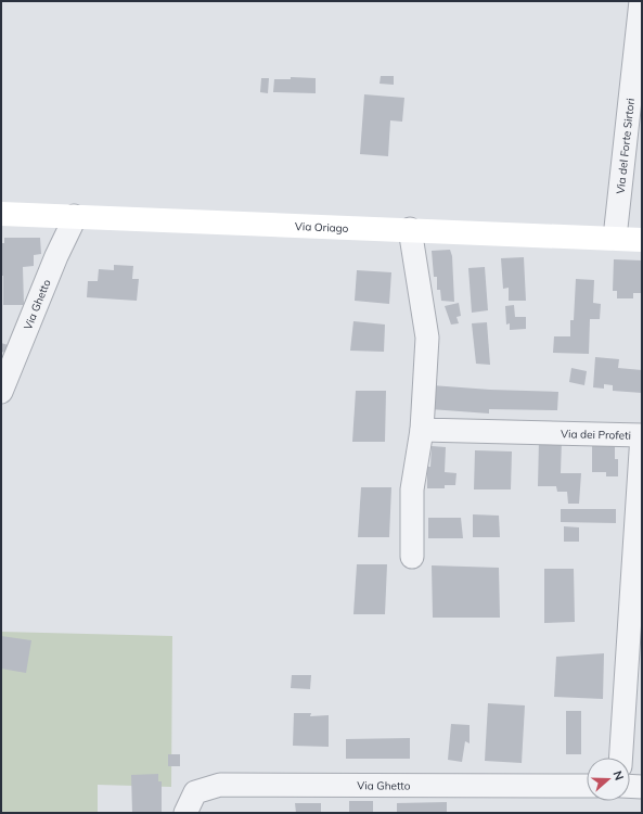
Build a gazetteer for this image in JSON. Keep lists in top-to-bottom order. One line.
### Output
{"streets":{"street":["Via del Forte Sirtori","Via Oriago","Via Ghetto","Via dei Profeti"]},"crossings":[["Via del Forte Sirtori","Via Oriago"],["Via Oriago","Via Ghetto"]],"north":"right"}
